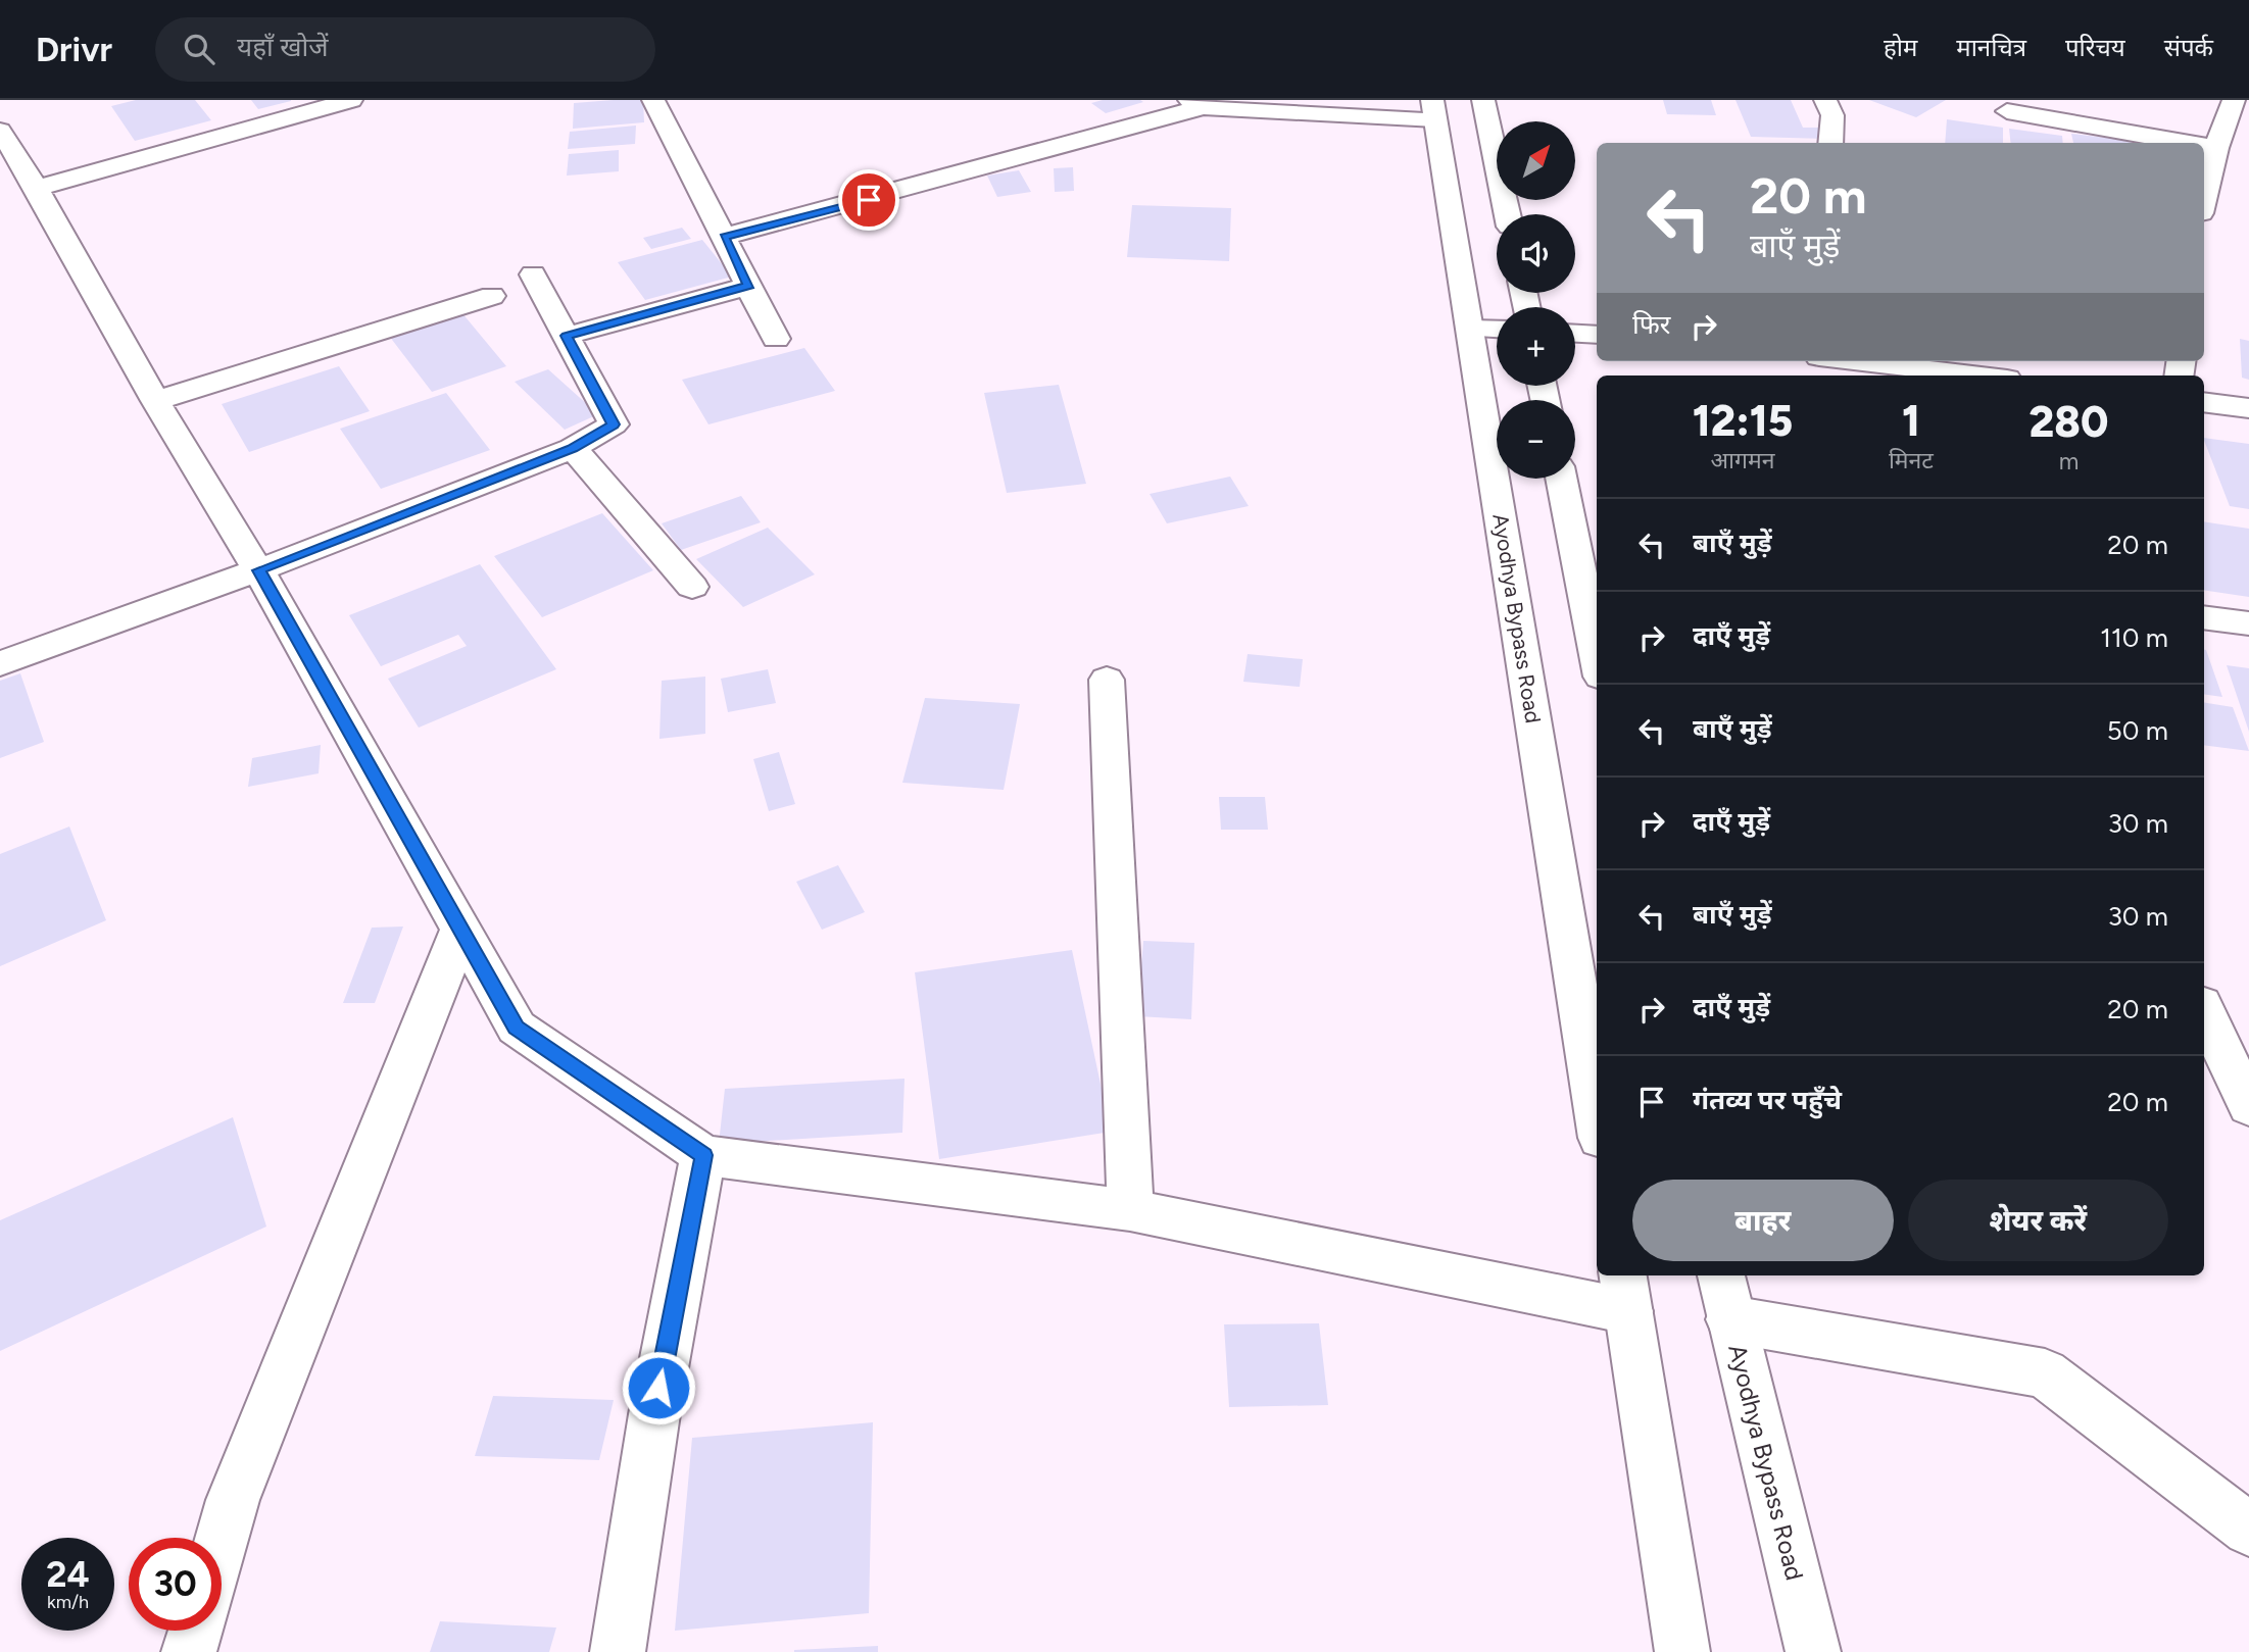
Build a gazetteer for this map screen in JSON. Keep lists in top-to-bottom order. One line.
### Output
{"streets":{"street":["Ayodhya Bypass Road"]},"north":"top right","page":{"header":"Drivr","search":"यहाँ खोजें","nav":["होम","मानचित्र","परिचय","संपर्क"],"map_buttons":["+","−"],"turn":["20 m","बाएँ मुड़ें"],"then":"फिर","eta":["12:15","आगमन","1","मिनट","280","m"],"list":[{"name":"बाएँ मुड़ें","value":"20 m"},{"name":"दाएँ मुड़ें","value":"110 m"},{"name":"बाएँ मुड़ें","value":"50 m"},{"name":"दाएँ मुड़ें","value":"30 m"},{"name":"बाएँ मुड़ें","value":"30 m"},{"name":"दाएँ मुड़ें","value":"20 m"},{"name":"गंतव्य पर पहुँचे","value":"20 m"}],"buttons":["बाहर","शेयर करें"],"speed":"24 km/h","limit":"30"}}
